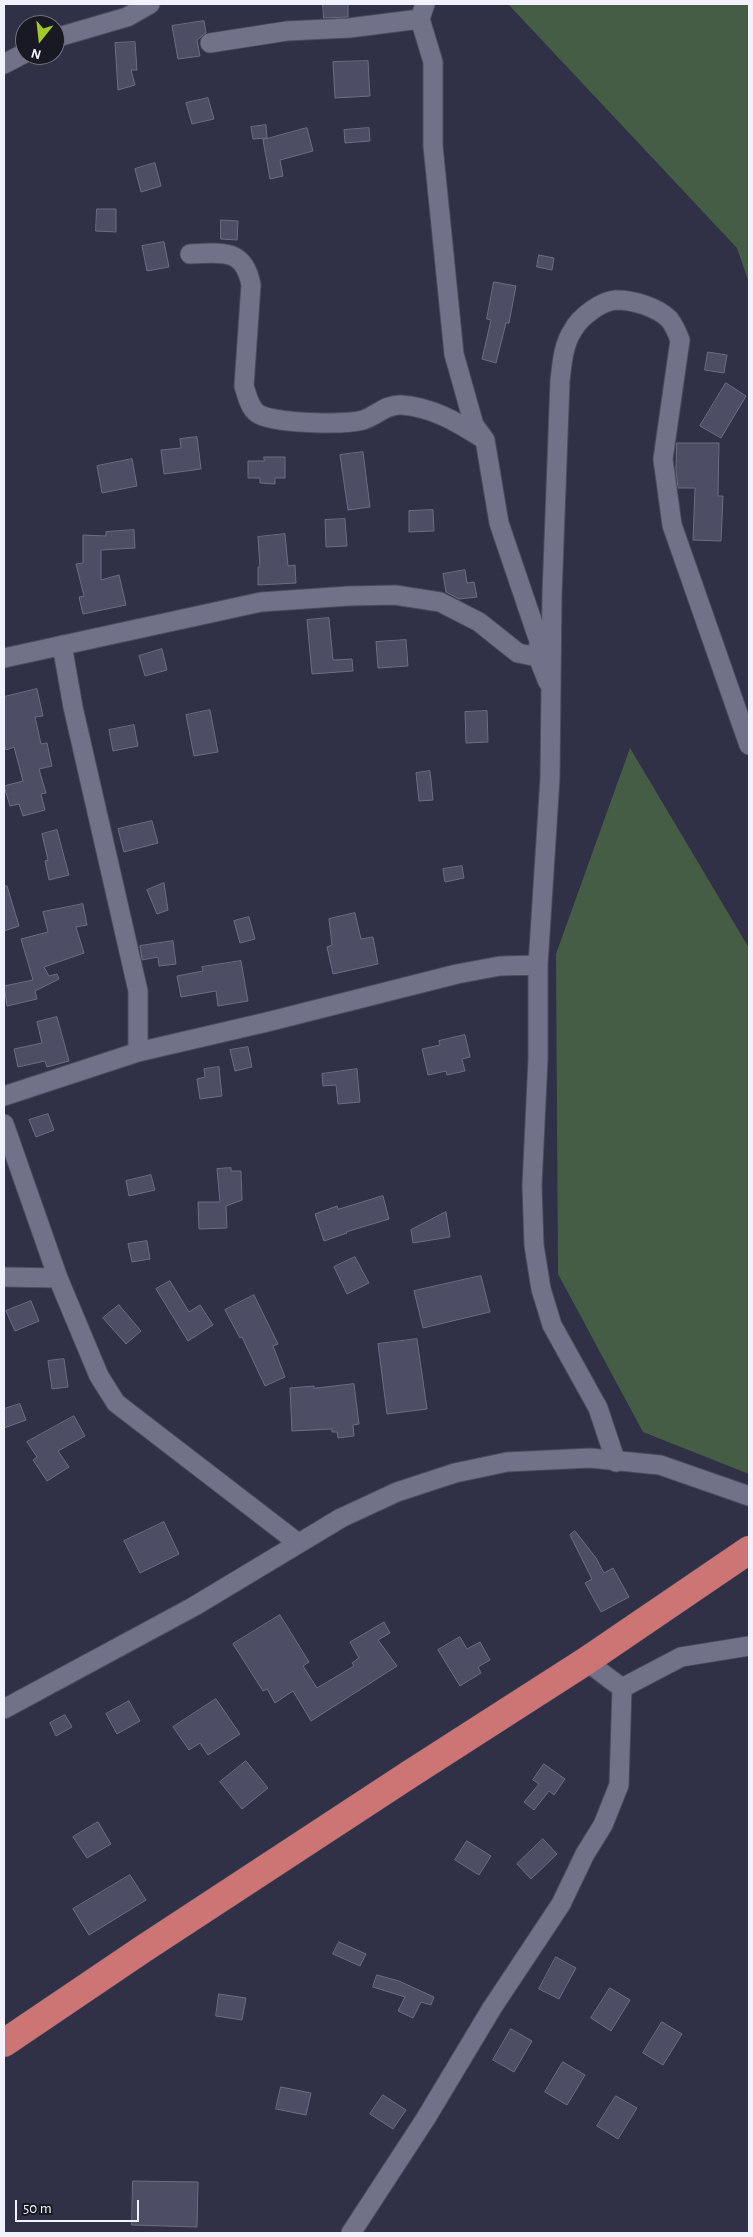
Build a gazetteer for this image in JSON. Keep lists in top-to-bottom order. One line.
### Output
{"scale_bar":"50 m","north":"bottom"}
